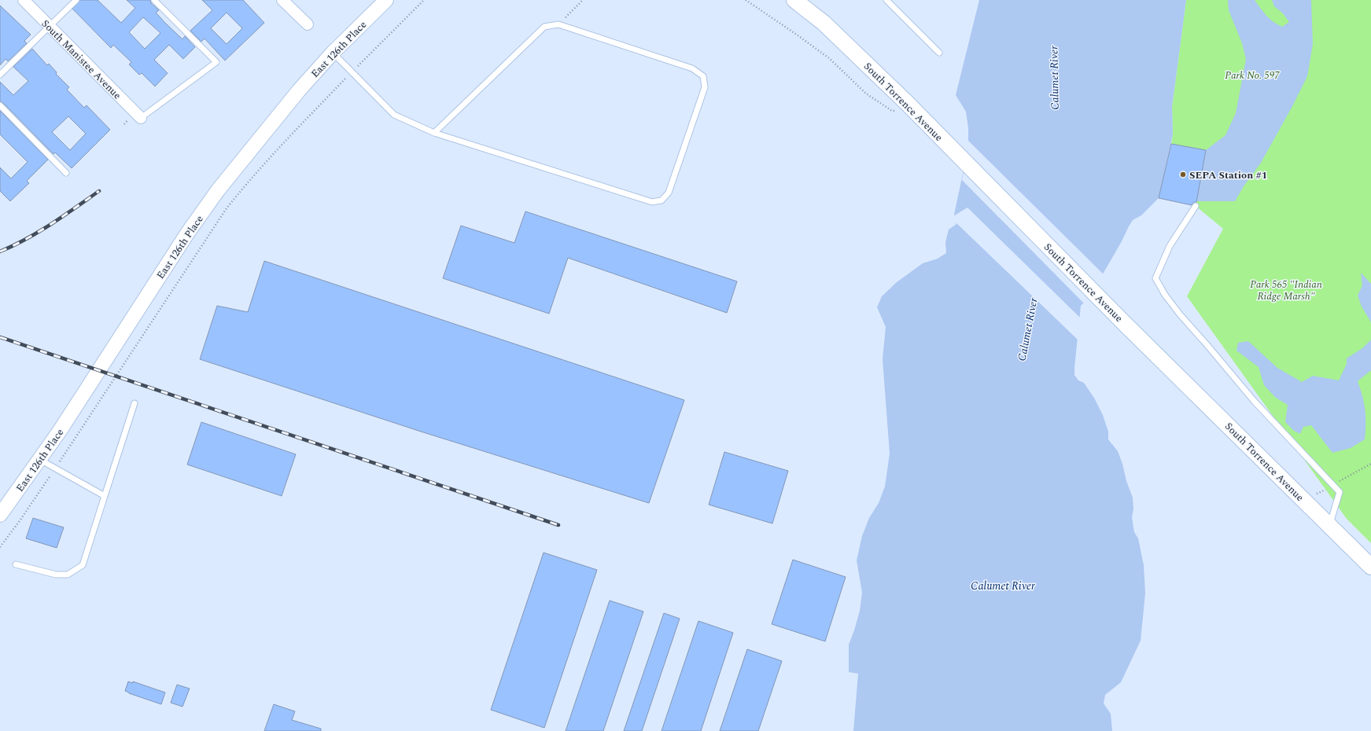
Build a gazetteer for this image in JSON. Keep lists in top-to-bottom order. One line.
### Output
{"streets":{"main road":["South Torrence Avenue"],"street":["East 126th Place","South Manistee Avenue"]},"water":["Calumet River"],"parks":["Park No. 597","Park 565 \"Indian Ridge Marsh\""],"places":["SEPA Station #1"]}
